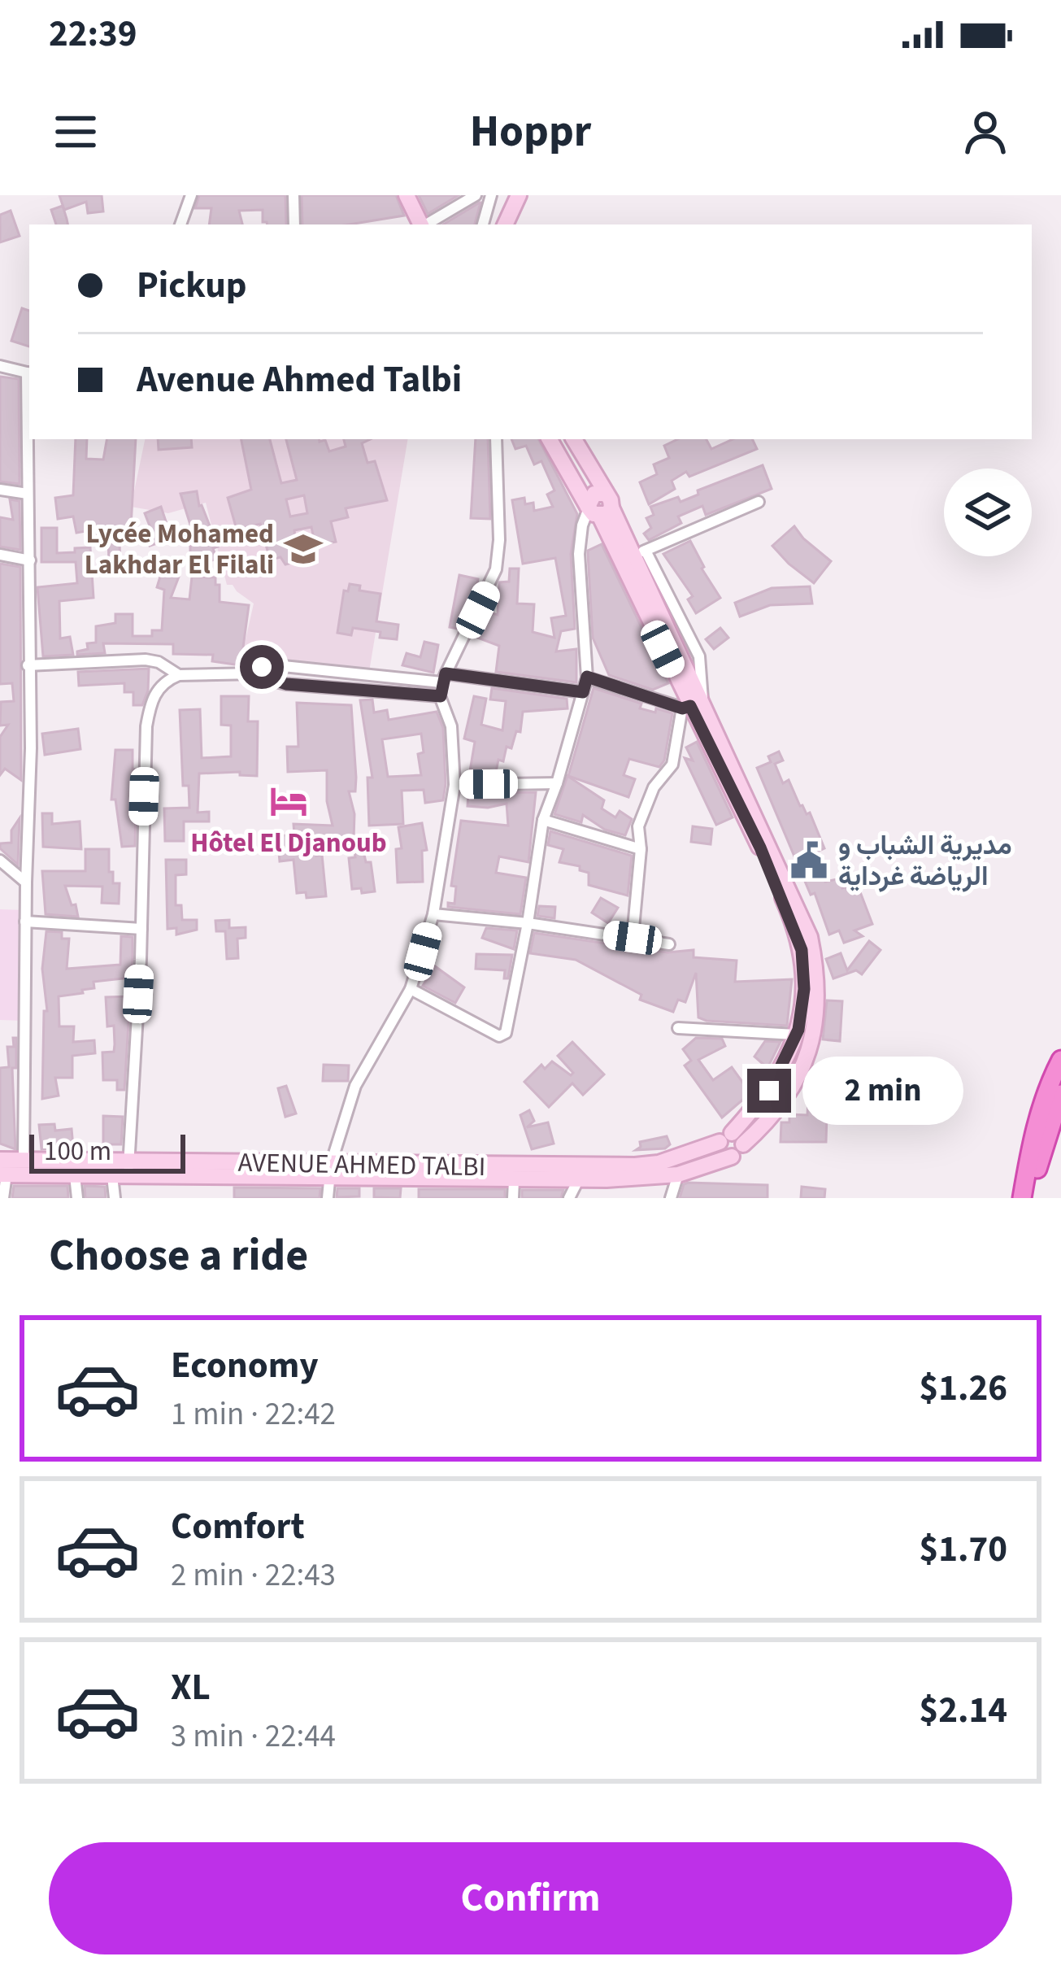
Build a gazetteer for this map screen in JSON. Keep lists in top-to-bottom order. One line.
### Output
{"streets":{"main road":["AVENUE AHMED TALBI"]},"places":{"school or university":["Lycée Mohamed Lakhdar El Filali"],"hotel":["Hôtel El Djanoub"],"public building":["مديرية الشباب و الرياضة غرداية"]},"scale_bar":"100 m","page":{"status":"22:39","header":"Hoppr","banner":["Pickup","Avenue Ahmed Talbi"],"bubble":"2 min","scale":"100 m","heading":"Choose a ride","list":[{"name":"Economy","note":"1 min · 22:42","value":"$1.26"},{"name":"Comfort","note":"2 min · 22:43","value":"$1.70"},{"name":"XL","note":"3 min · 22:44","value":"$2.14"}],"buttons":"Confirm"}}
